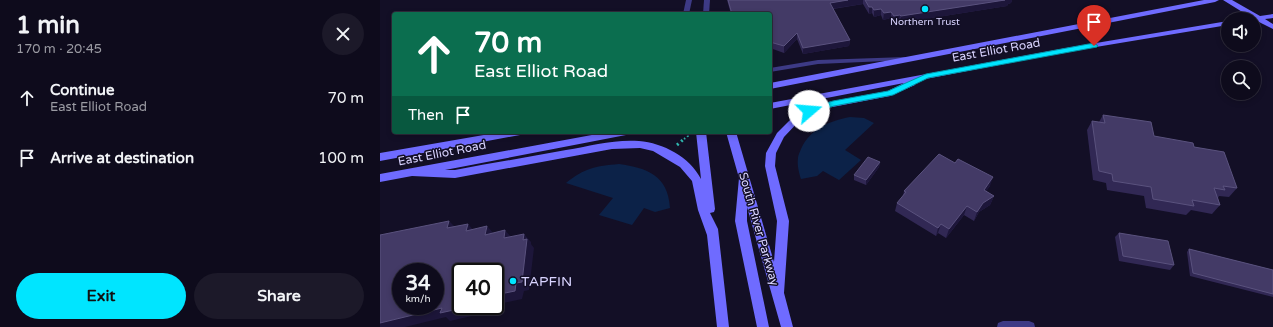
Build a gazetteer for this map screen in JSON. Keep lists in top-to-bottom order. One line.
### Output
{"streets":{"main road":["East Elliot Road","South River Parkway"]},"places":["Northern Trust","TAPFIN"],"page":{"heading":["1 min","170 m · 20:45"],"turn":["70 m","East Elliot Road"],"list":[{"name":"Continue","note":"East Elliot Road","value":"70 m"},{"name":"Arrive at destination","value":"100 m"}],"then":"Then","speed":"34 km/h","limit":"40","buttons":["Exit","Share"]}}
